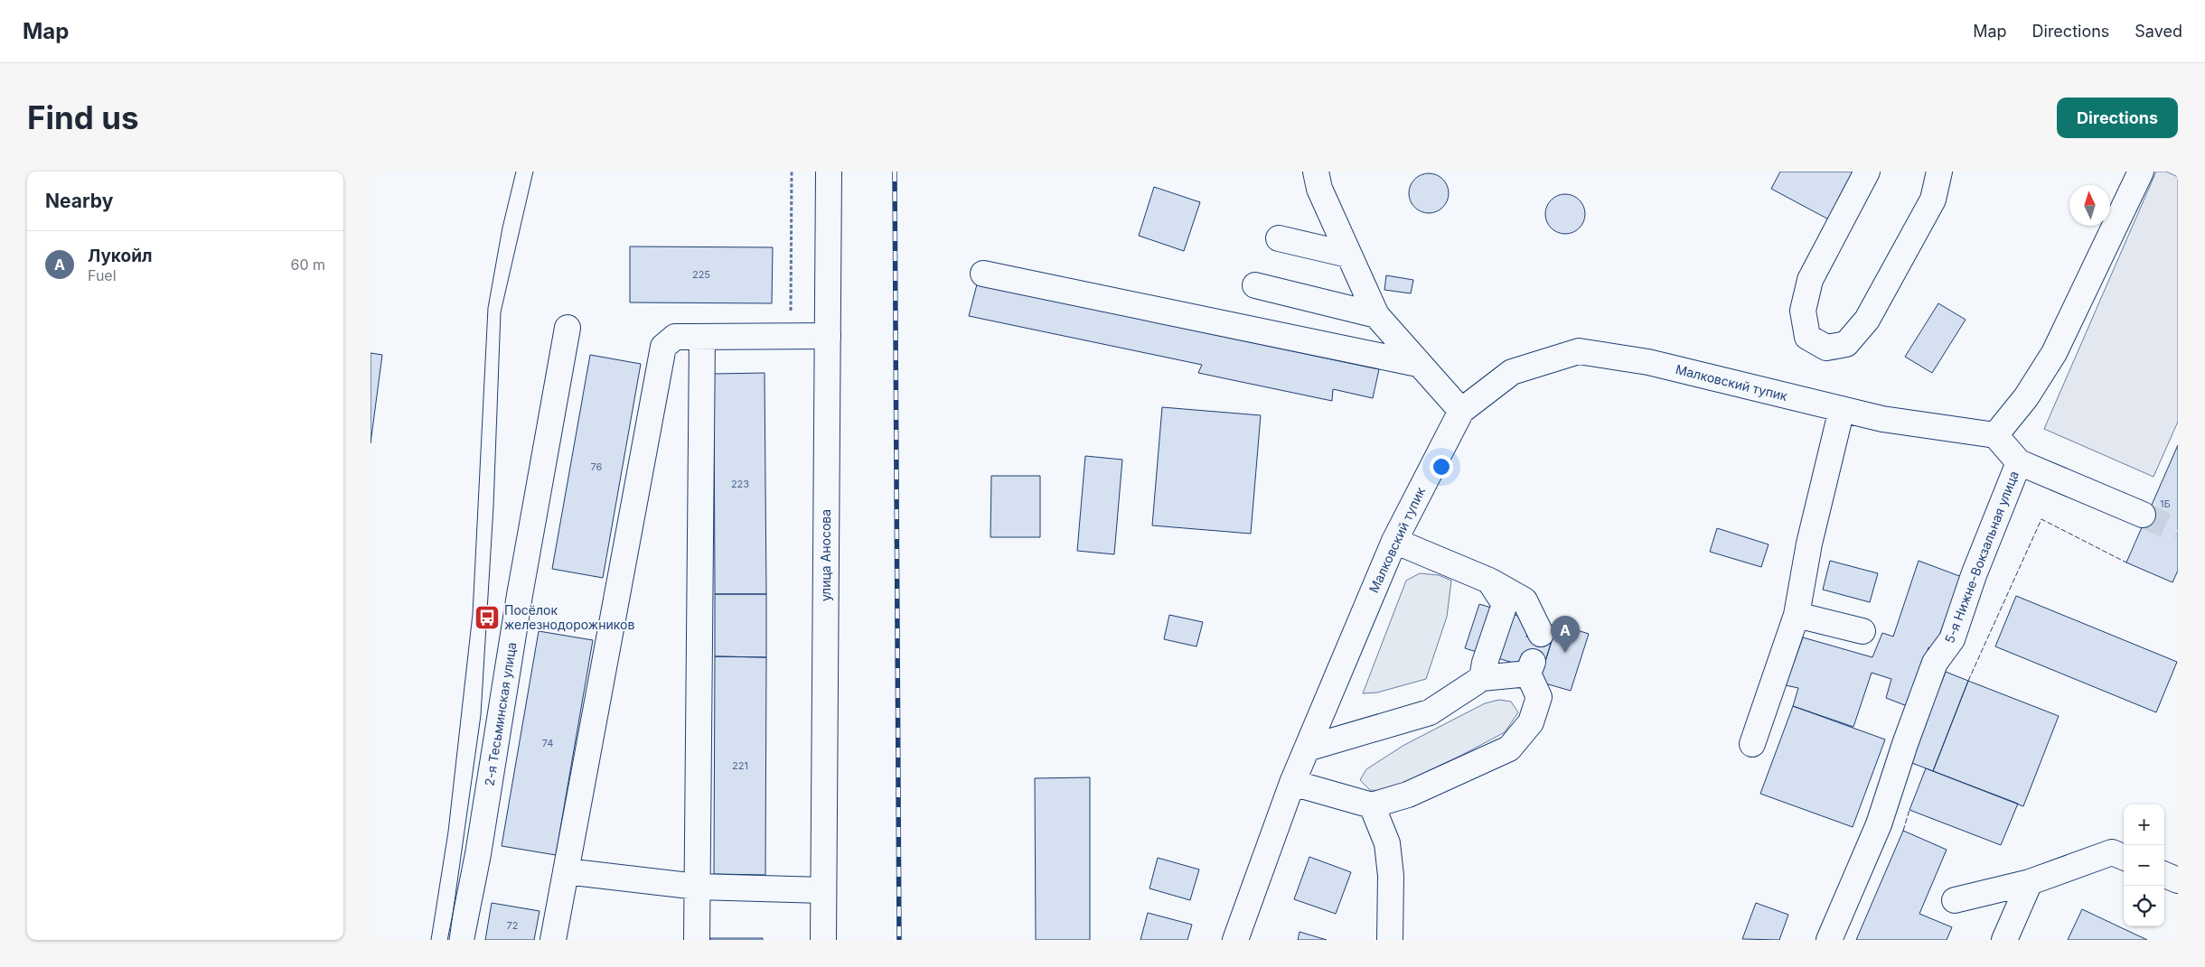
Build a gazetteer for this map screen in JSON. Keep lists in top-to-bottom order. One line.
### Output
{"streets":{"street":["Малковский тупик","улица Аносова","5-я Нижне-Вокзальная улица","2-я Тесьминская улица"]},"crossings":[["Малковский тупик","5-я Нижне-Вокзальная улица"]],"places":{"bus stop":["Посёлок железнодорожников"]},"house_numbers":["225","76","223","1Б","74","221","72"],"north":"top","page":{"header":"Map","nav":["Map","Directions","Saved"],"buttons":"Directions","title":"Find us","heading":"Nearby","list":[{"mark":"A","name":"Лукойл","note":"Fuel","value":"60 m"}],"pins":"A","map_buttons":["+","−"]}}
